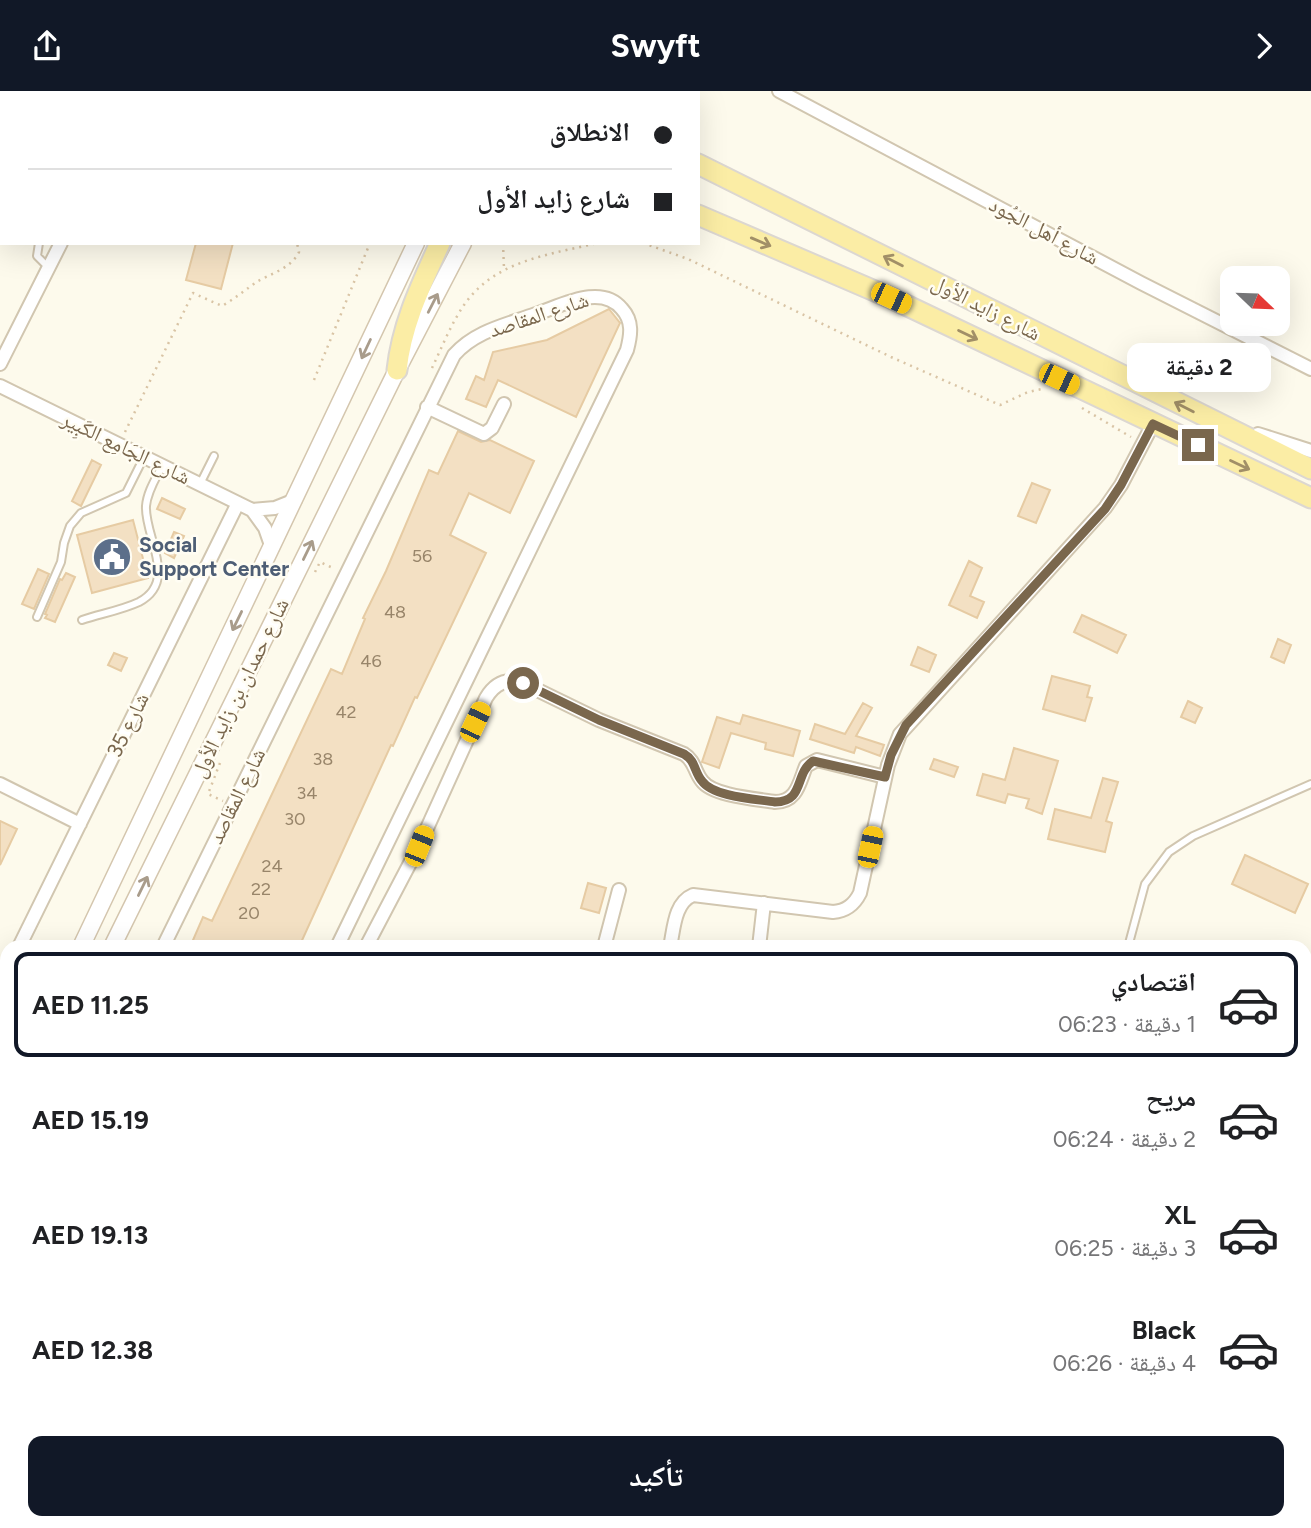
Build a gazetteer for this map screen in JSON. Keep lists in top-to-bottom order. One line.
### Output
{"streets":{"main road":["شارع زايد الأول","شارع حمدان بن زايد الأول"],"street":["شارع أهل الجُود","شارع المقاصد","شارع الجَامِع الكَبِير","شارع 35"]},"crossings":[["شارع الجَامِع الكَبِير","شارع 35"]],"places":{"public building":["Social Support Center"]},"house_numbers":["56","48","46","42","38","34","30","24","22","20"],"north":"bottom right","page":{"header":"Swyft","banner":["الانطلاق","شارع زايد الأول"],"bubble":"2 دقيقة","list":[{"name":"اقتصادي","note":"1 دقيقة · 06:23","value":"AED 11.25"},{"name":"مريح","note":"2 دقيقة · 06:24","value":"AED 15.19"},{"name":"XL","note":"3 دقيقة · 06:25","value":"AED 19.13"},{"name":"Black","note":"4 دقيقة · 06:26","value":"AED 12.38"}],"buttons":"تأكيد"}}
